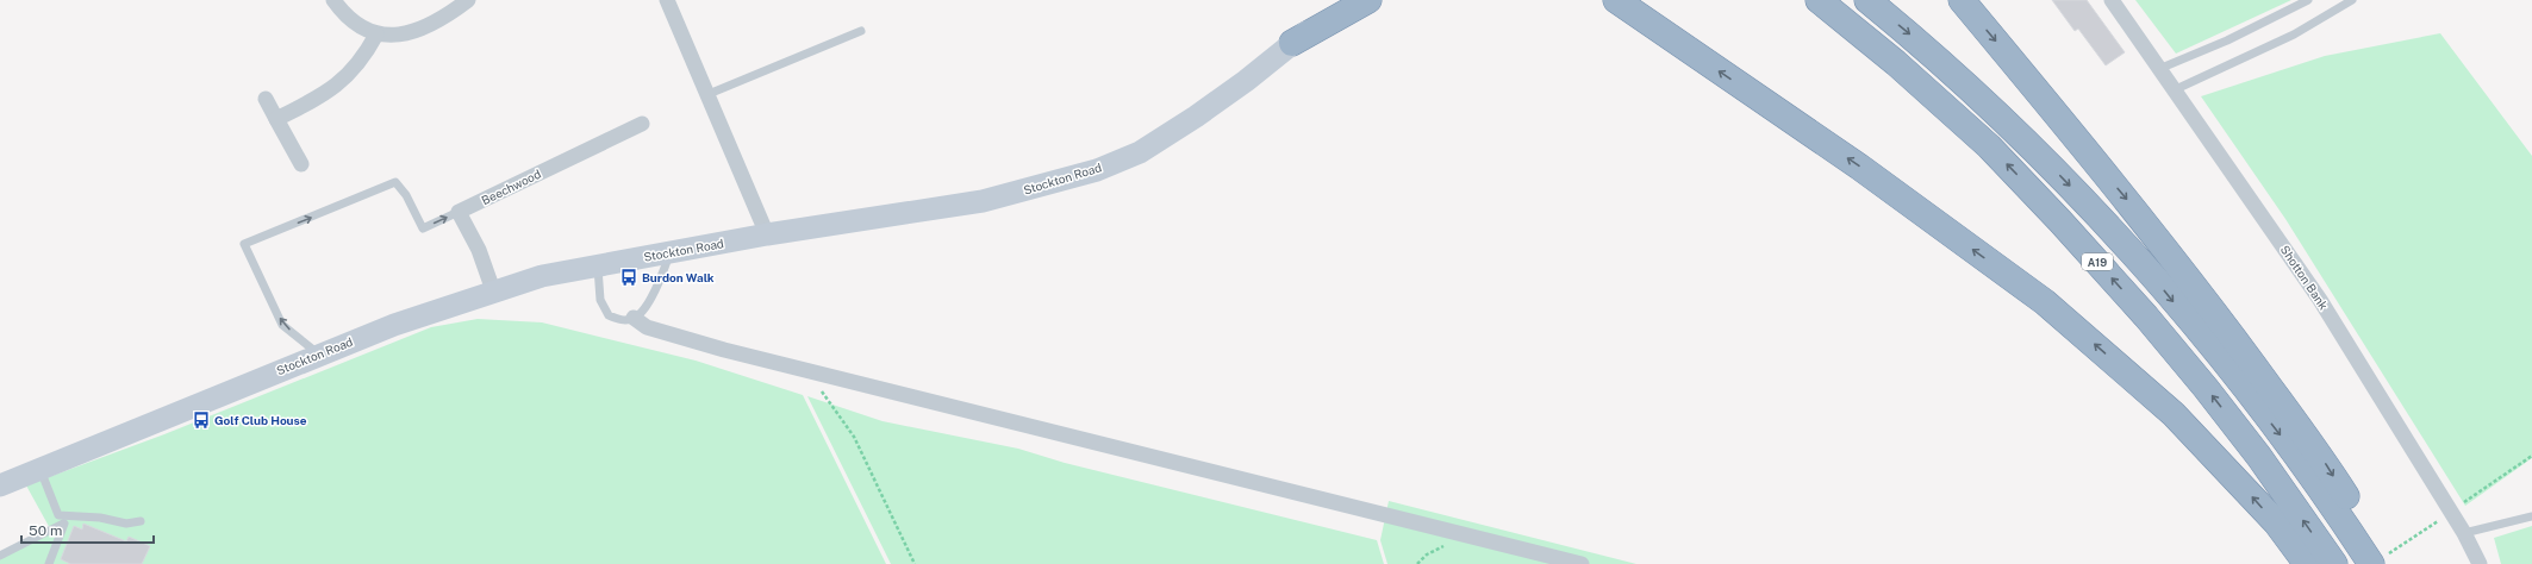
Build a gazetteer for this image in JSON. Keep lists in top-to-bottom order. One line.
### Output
{"streets":{"highway":["A19"],"main road":["Stockton Road"],"street":["Beechwood","Shotton Bank"]},"places":{"bus stop":["Burdon Walk","Golf Club House"]},"scale_bar":"50 m"}
